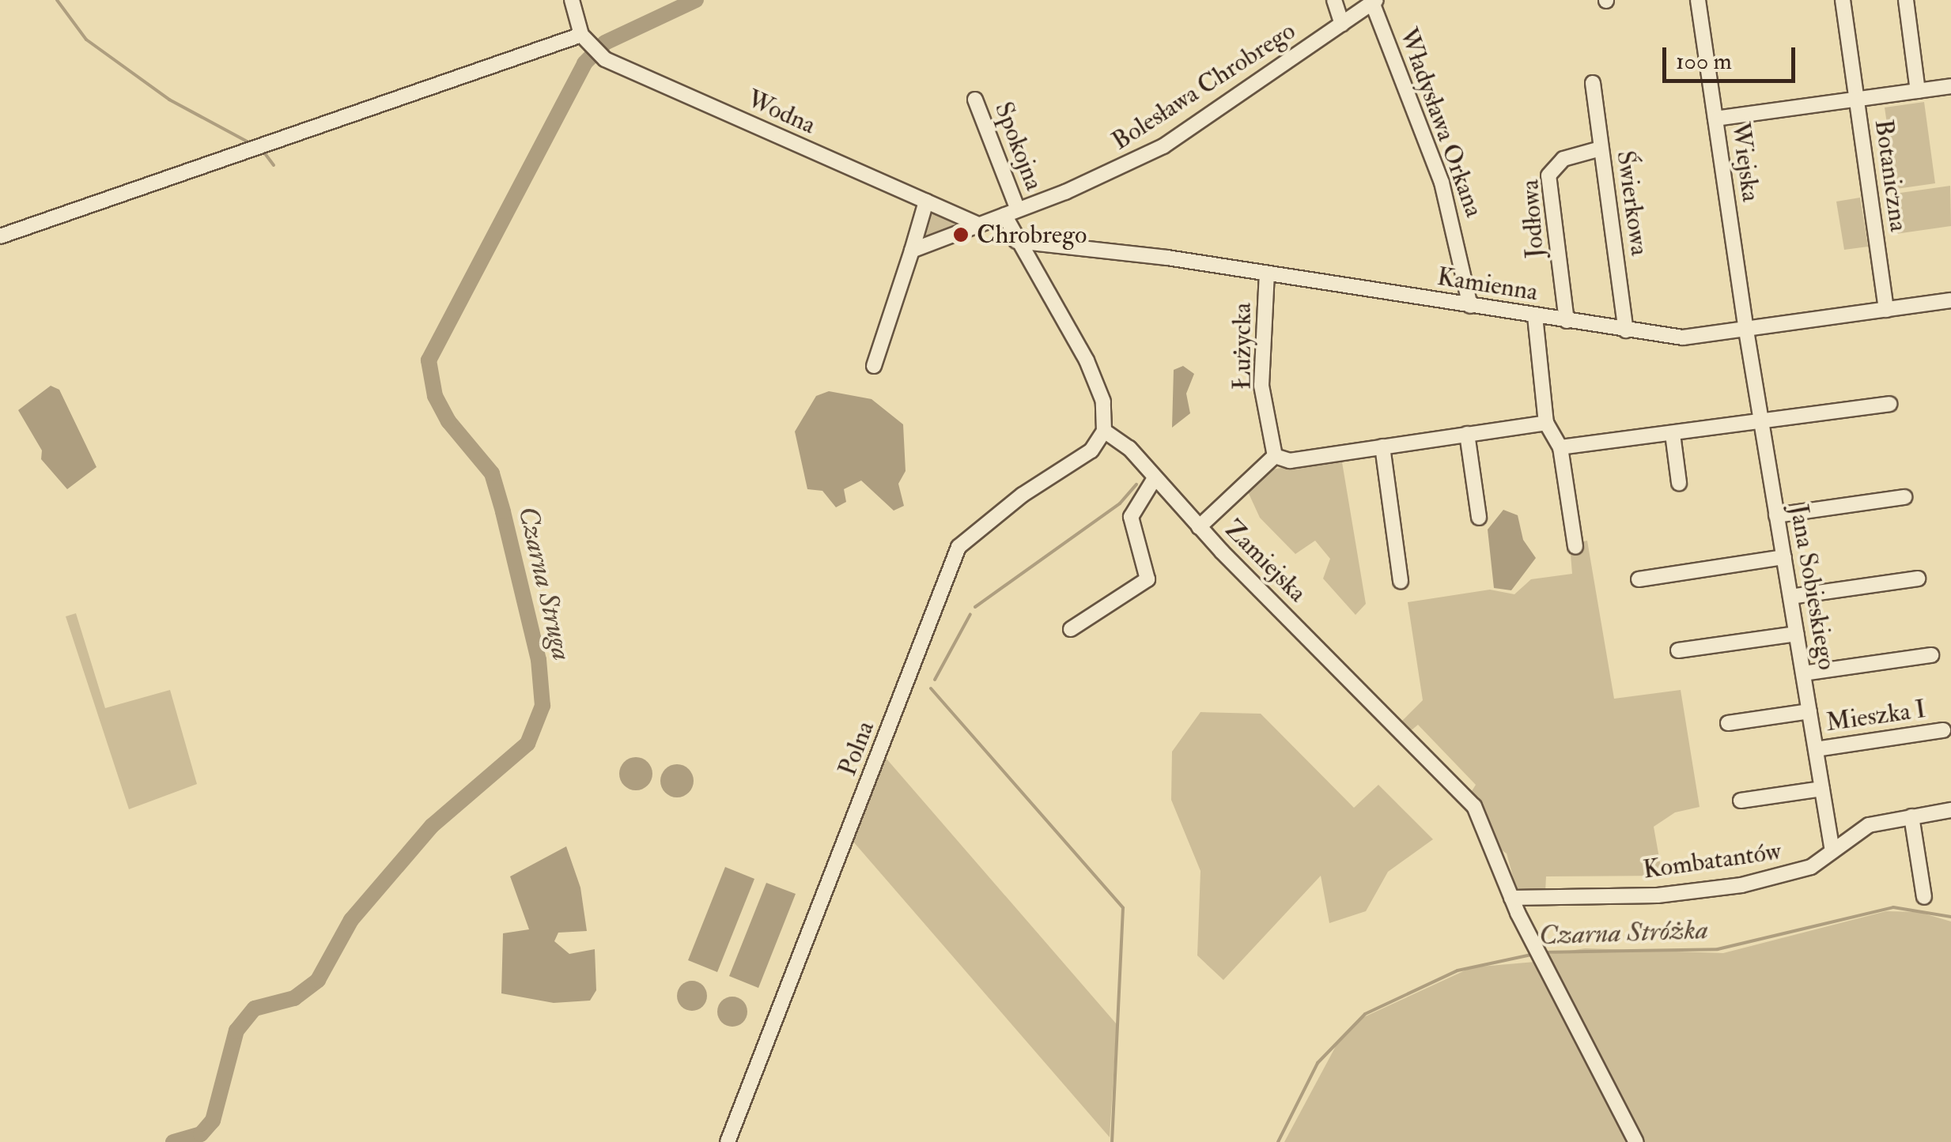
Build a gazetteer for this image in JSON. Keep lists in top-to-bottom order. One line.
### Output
{"streets":{"street":["Bolesława Chrobrego","Wodna","Władysława Orkana","Spokojna","Wiejska","Botaniczna","Świerkowa","Jodłowa","Kamienna","Łużycka","Zamiejska","Jana Sobieskiego","Mieszka I","Polna","Kombatantów"]},"crossings":[["Bolesława Chrobrego","Władysława Orkana"],["Bolesława Chrobrego","Spokojna"],["Władysława Orkana","Kamienna"],["Spokojna","Kamienna"],["Wiejska","Kamienna"],["Wiejska","Jana Sobieskiego"],["Botaniczna","Kamienna"],["Świerkowa","Jodłowa"],["Świerkowa","Kamienna"],["Jodłowa","Kamienna"],["Kamienna","Łużycka"],["Kamienna","Jana Sobieskiego"],["Zamiejska","Polna"],["Zamiejska","Kombatantów"],["Jana Sobieskiego","Mieszka I"],["Jana Sobieskiego","Kombatantów"]],"water":["Czarna Struga","Czarna Stróżka"],"places":["Chrobrego"],"scale_bar":"100 m"}
